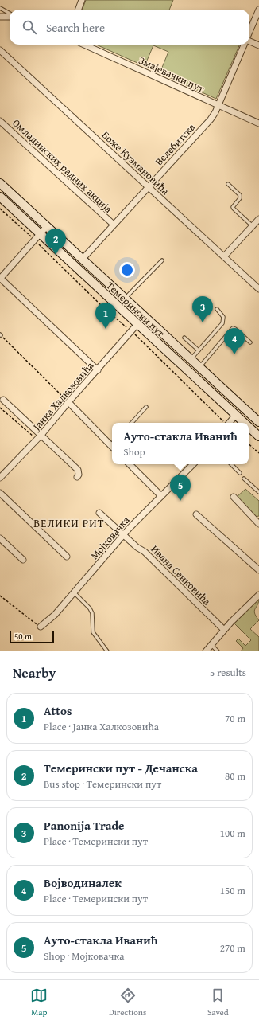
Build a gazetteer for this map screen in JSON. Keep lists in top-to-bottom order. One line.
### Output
{"streets":{"main road":["Темерински пут"],"street":["Змајевачки пут","Велебитска","Боже Кузмановића","Омладинских радних акција","Јанка Халкозовића","Мојковачка","Ивана Сенковића"]},"crossings":[["Змајевачки пут","Велебитска"],["Велебитска","Боже Кузмановића"],["Велебитска","Омладинских радних акција"],["Велебитска","Темерински пут"],["Темерински пут","Јанка Халкозовића"],["Мојковачка","Ивана Сенковића"]],"districts":["ВЕЛИКИ РИТ"],"scale_bar":"50 m","page":{"search":"Search here","pins":["2","3","1","4","5"],"popup":["Ауто-стакла Иванић","Shop"],"scale":"50 m","heading":["Nearby","5 results"],"list":[{"mark":"1","name":"Attos","note":"Place · Јанка Халкозовића","value":"70 m"},{"mark":"2","name":"Темерински пут - Дечанска","note":"Bus stop · Темерински пут","value":"80 m"},{"mark":"3","name":"Panonija Trade","note":"Place · Темерински пут","value":"100 m"},{"mark":"4","name":"Војводиналек","note":"Place · Темерински пут","value":"150 m"},{"mark":"5","name":"Ауто-стакла Иванић","note":"Shop · Мојковачка","value":"270 m"}],"nav":["Map","Directions","Saved"]}}
